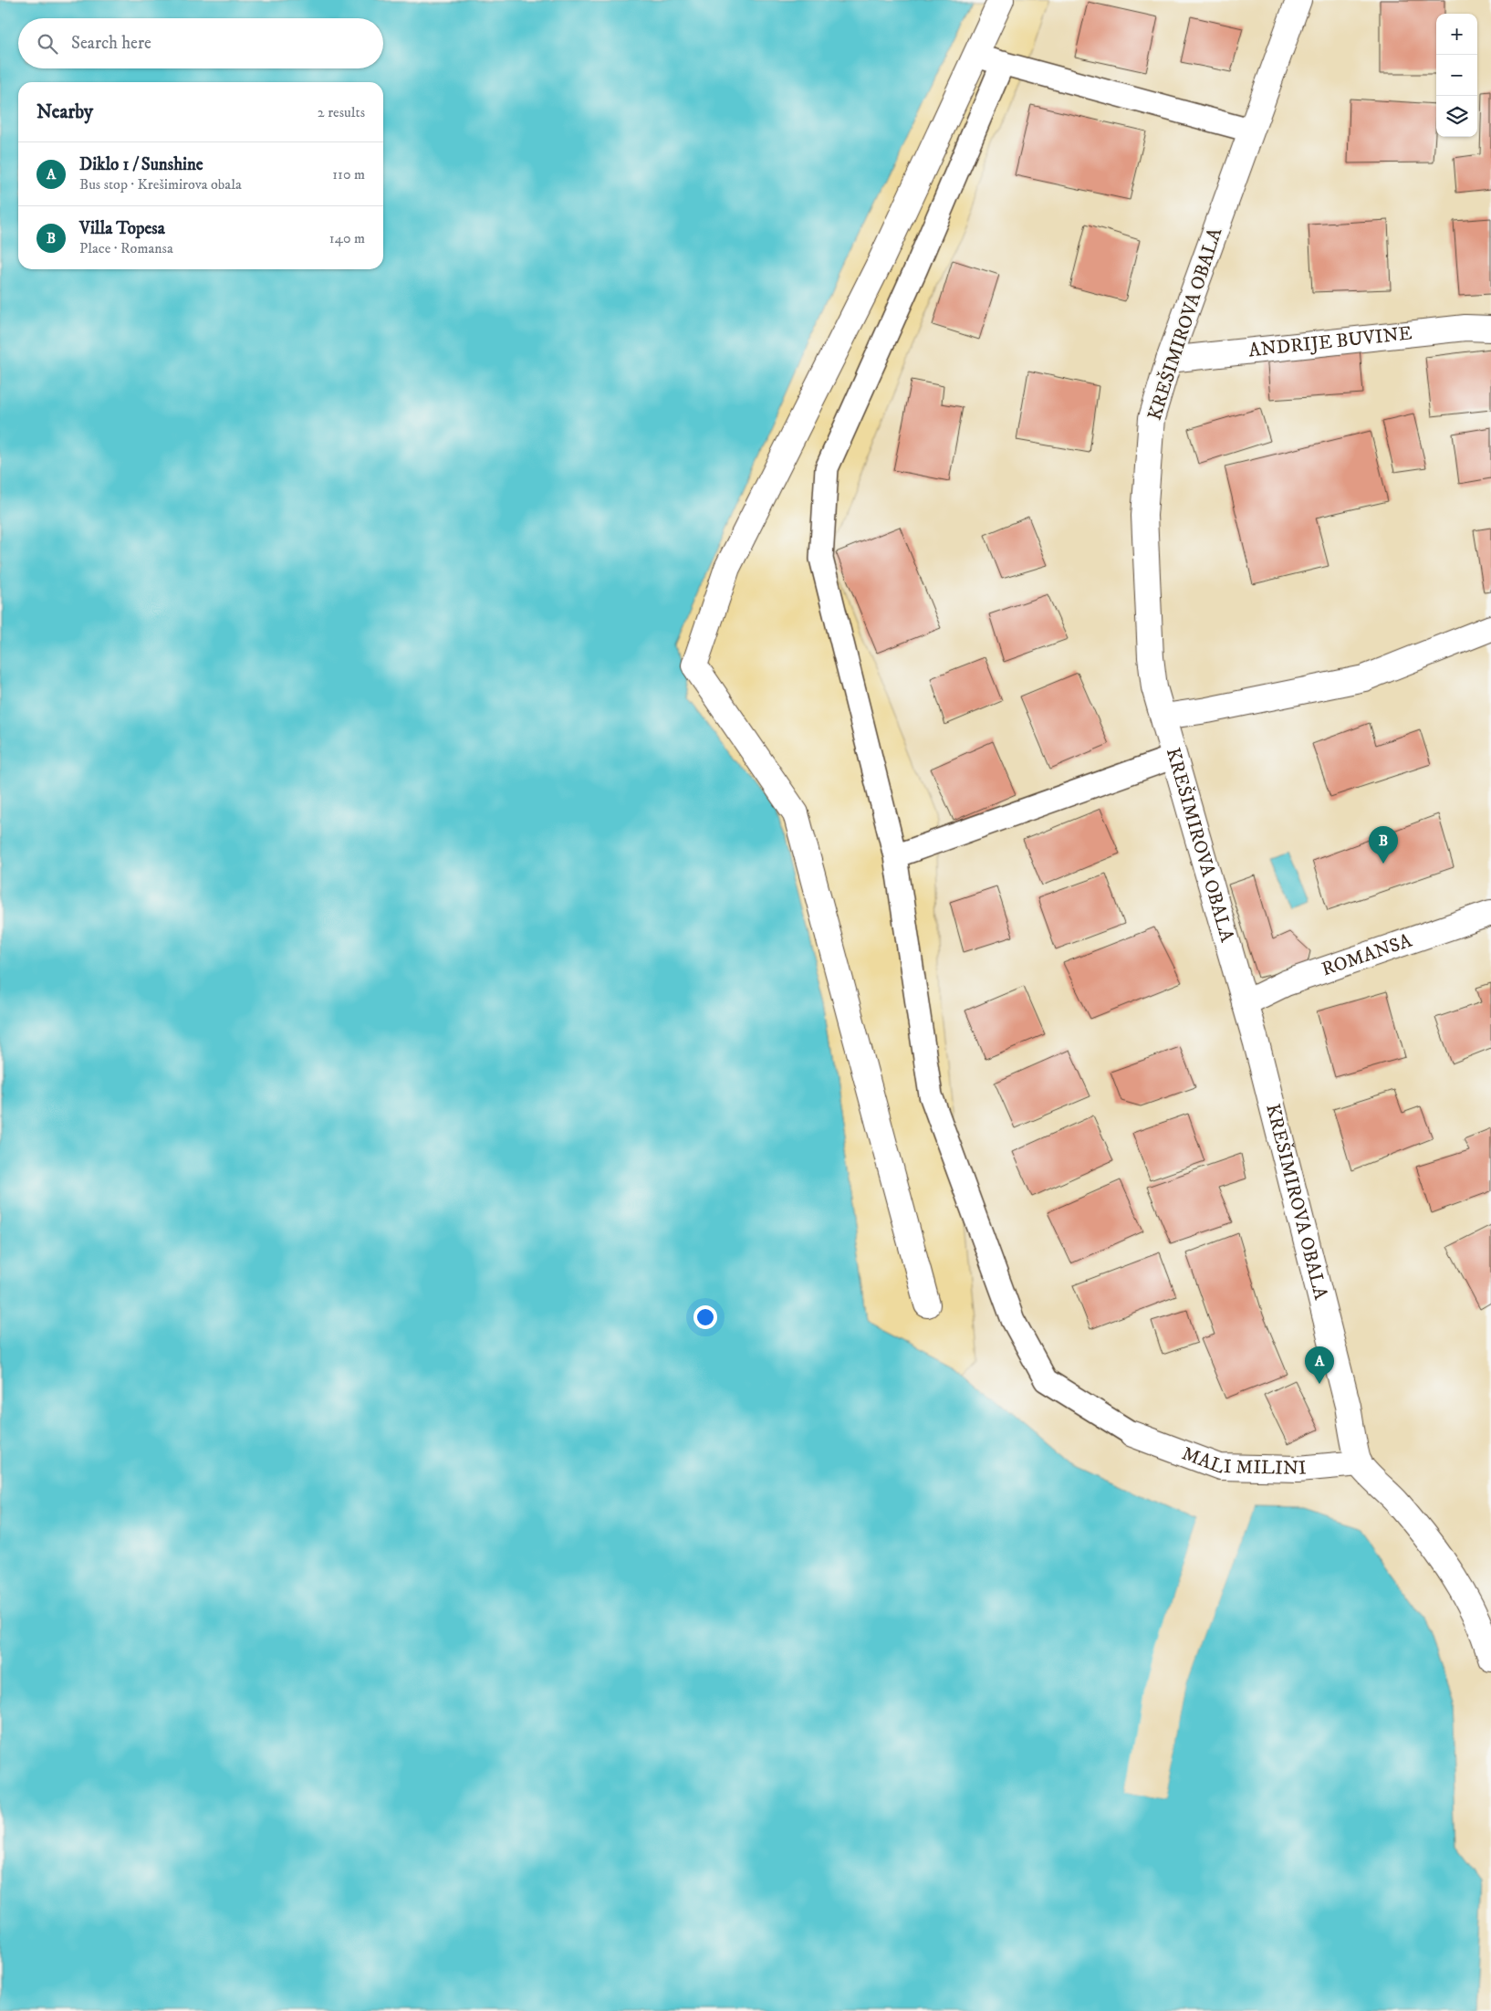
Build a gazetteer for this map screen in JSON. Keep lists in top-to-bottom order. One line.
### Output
{"streets":{"street":["KREŠIMIROVA OBALA","ANDRIJE BUVINE","ROMANSA","MALI MILINI"]},"crossings":[["KREŠIMIROVA OBALA","ANDRIJE BUVINE"],["KREŠIMIROVA OBALA","ROMANSA"],["KREŠIMIROVA OBALA","MALI MILINI"]],"page":{"map_buttons":["+","−"],"search":"Search here","heading":["Nearby","2 results"],"list":[{"mark":"A","name":"Diklo 1 / Sunshine","note":"Bus stop · Krešimirova obala","value":"110 m"},{"mark":"B","name":"Villa Topesa","note":"Place · Romansa","value":"140 m"}],"pins":["B","A"]}}
